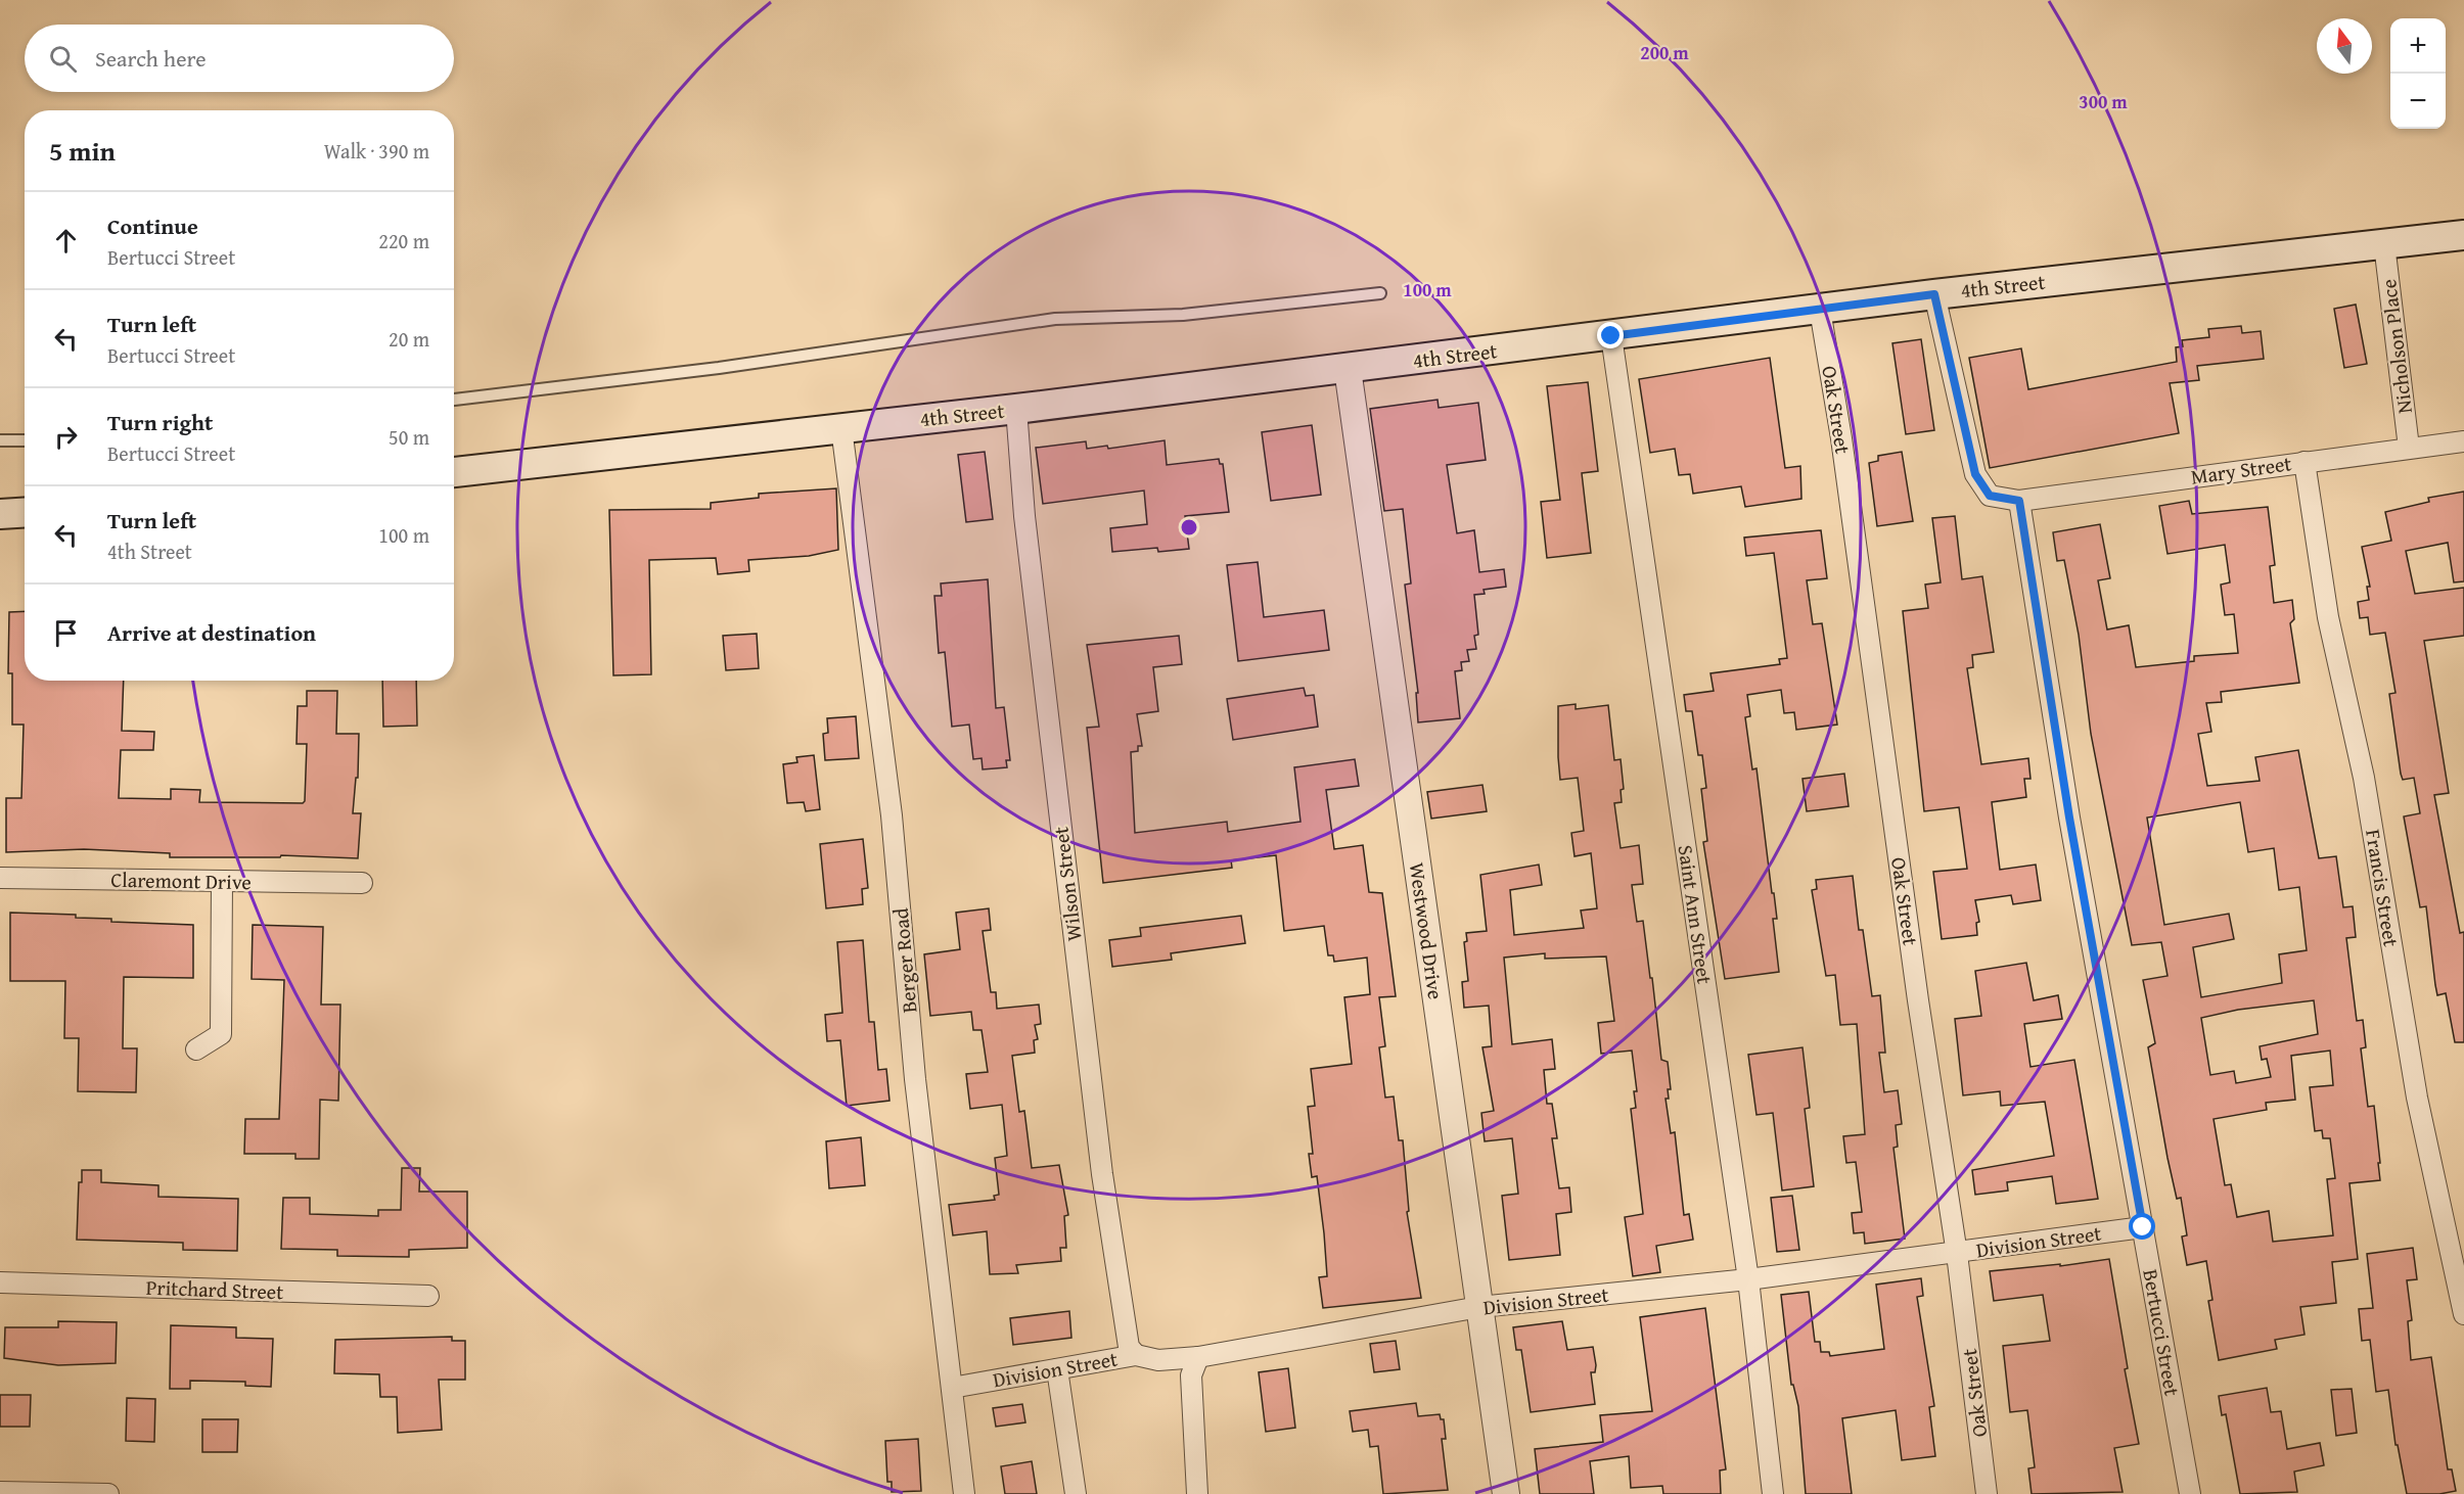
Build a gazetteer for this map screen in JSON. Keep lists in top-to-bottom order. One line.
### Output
{"streets":{"main road":["4th Street"],"street":["Nicholson Place","Oak Street","Mary Street","Claremont Drive","Wilson Street","Francis Street","Saint Ann Street","Westwood Drive","Berger Road","Division Street","Pritchard Street","Bertucci Street"]},"crossings":[["4th Street","Nicholson Place"],["4th Street","Oak Street"],["4th Street","Wilson Street"],["4th Street","Saint Ann Street"],["4th Street","Westwood Drive"],["4th Street","Berger Road"],["Nicholson Place","Mary Street"],["Oak Street","Division Street"],["Mary Street","Francis Street"],["Mary Street","Bertucci Street"],["Wilson Street","Division Street"],["Saint Ann Street","Division Street"],["Westwood Drive","Division Street"],["Berger Road","Division Street"],["Division Street","Bertucci Street"]],"north":"top","page":{"map_buttons":["+","−"],"search":"Search here","heading":["5 min","Walk · 390 m"],"list":[["Continue","Bertucci Street","220 m"],["Turn left","Bertucci Street","20 m"],["Turn right","Bertucci Street","50 m"],["Turn left","4th Street","100 m"],"Arrive at destination"]},"rings":["200 m","300 m","100 m"]}
